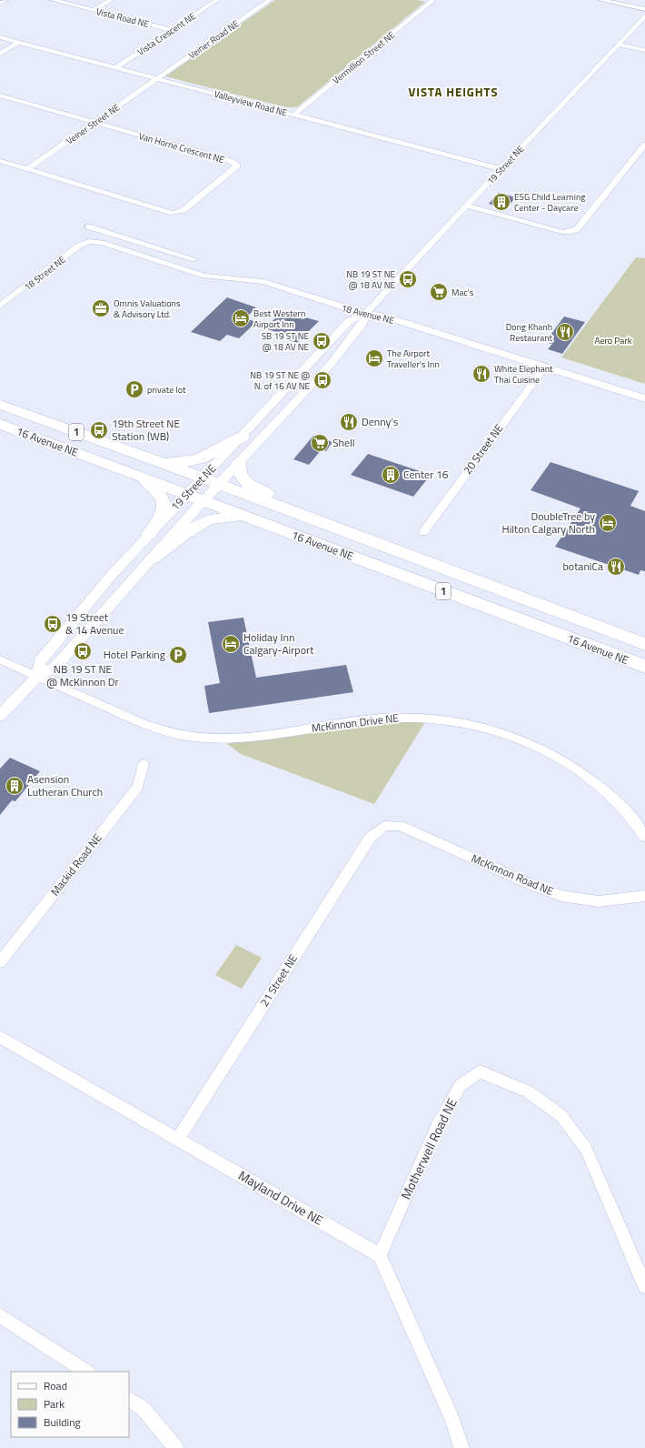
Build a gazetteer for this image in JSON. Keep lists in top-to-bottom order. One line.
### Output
{"streets":{"highway":["1","16 Avenue NE"],"street":["Vista Road NE","Vista Crescent NE","Veiner Road NE","Vermillion Street NE","Valleyview Road NE","Veiner Street NE","Van Horne Crescent NE","19 Street NE","18 Street NE","18 Avenue NE","20 Street NE","McKinnon Drive NE","Mackid Road NE","McKinnon Road NE","21 Street NE","Motherwell Road NE","Mayland Drive NE"]},"crossings":[["Vista Road NE","Vista Crescent NE"],["Vista Crescent NE","Valleyview Road NE"],["Veiner Road NE","Valleyview Road NE"],["Veiner Road NE","Veiner Street NE"],["Vermillion Street NE","Valleyview Road NE"],["Valleyview Road NE","Veiner Street NE"],["Valleyview Road NE","19 Street NE"],["Veiner Street NE","Van Horne Crescent NE"],["19 Street NE","18 Avenue NE"],["19 Street NE","16 Avenue NE"],["19 Street NE","McKinnon Drive NE"],["18 Street NE","18 Avenue NE"],["18 Avenue NE","20 Street NE"],["McKinnon Road NE","21 Street NE"],["21 Street NE","Mayland Drive NE"],["Motherwell Road NE","Mayland Drive NE"]],"districts":["VISTA HEIGHTS"],"parks":["Aero Park"],"places":{"building":["ESG Child Learning Center - Daycare","Center 16","Asension Lutheran Church"],"bus stop":["NB 19 ST NE @ 18 AV NE","SB 19 ST NE @ 18 AV NE","NB 19 ST NE @ N. of 16 AV NE","19th Street NE Station (WB)","19 Street & 14 Avenue","NB 19 ST NE @ McKinnon Dr"],"supermarket":["Mac's","Shell"],"office":["Omnis Valuations & Advisory Ltd."],"hotel":["Best Western Airport Inn","The Airport Traveller's Inn","DoubleTree by Hilton Calgary North","Holiday Inn Calgary-Airport"],"restaurant":["Dong Khanh Restaurant","White Elephant Thai Cuisine","Denny's","botaniCa"],"parking":["private lot","Hotel Parking"]},"legend":["Road","Park","Building"]}
